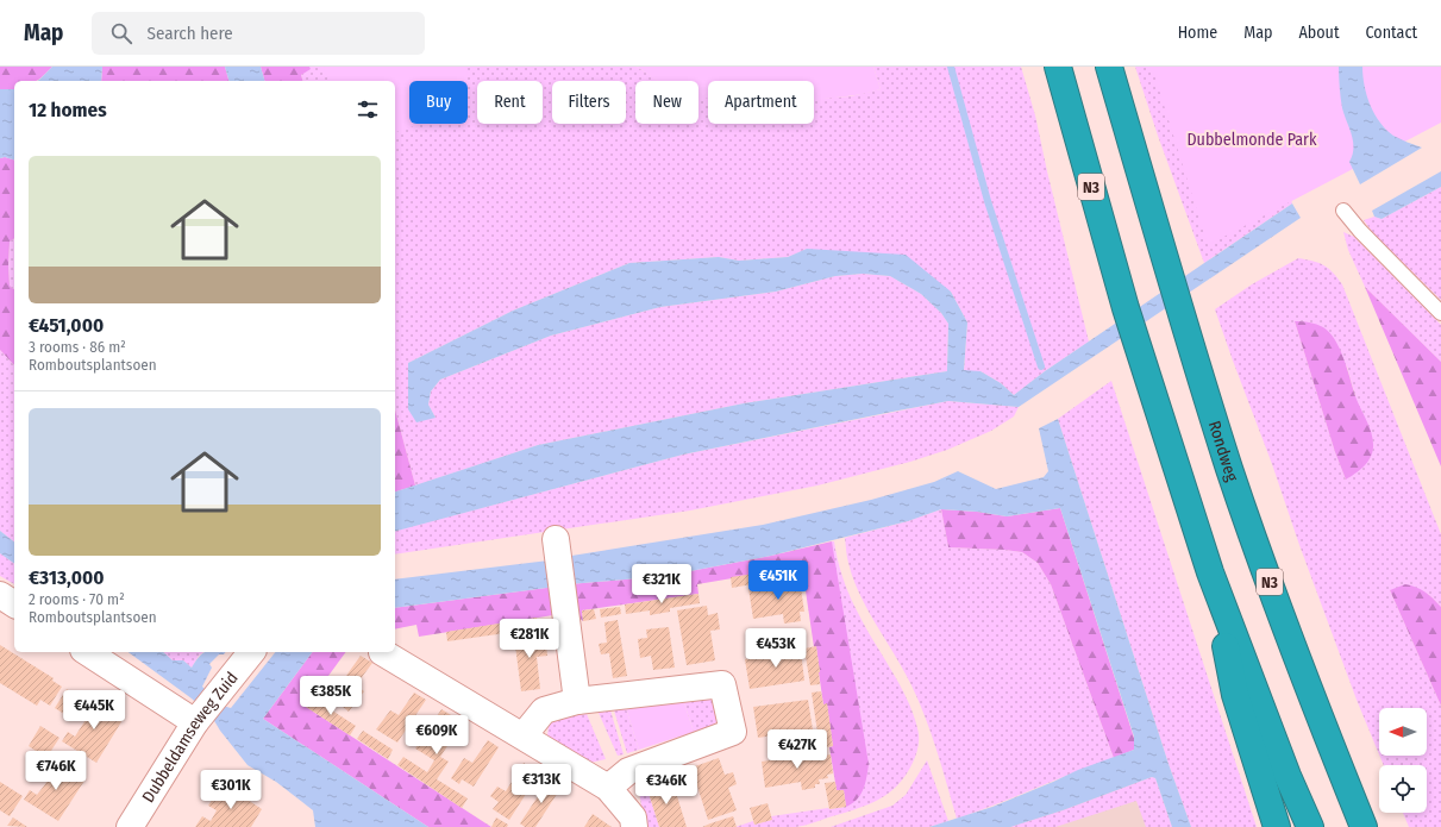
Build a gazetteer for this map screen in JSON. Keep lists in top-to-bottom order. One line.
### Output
{"streets":{"highway":["N3","Rondweg"],"street":["Dubbeldamseweg Zuid"]},"parks":["Dubbelmonde Park"],"north":"left","page":{"header":"Map","search":"Search here","nav":["Home","Map","About","Contact"],"chip":["Buy","Rent","Filters","New","Apartment"],"heading":"12 homes","list":[{"name":"€451,000","note":"3 rooms · 86 m² · Romboutsplantsoen"},{"name":"€313,000","note":"2 rooms · 70 m² · Romboutsplantsoen"}],"price":["€451K","€321K","€281K","€453K","€385K","€445K","€609K","€427K","€746K","€313K","€346K","€301K"]}}
